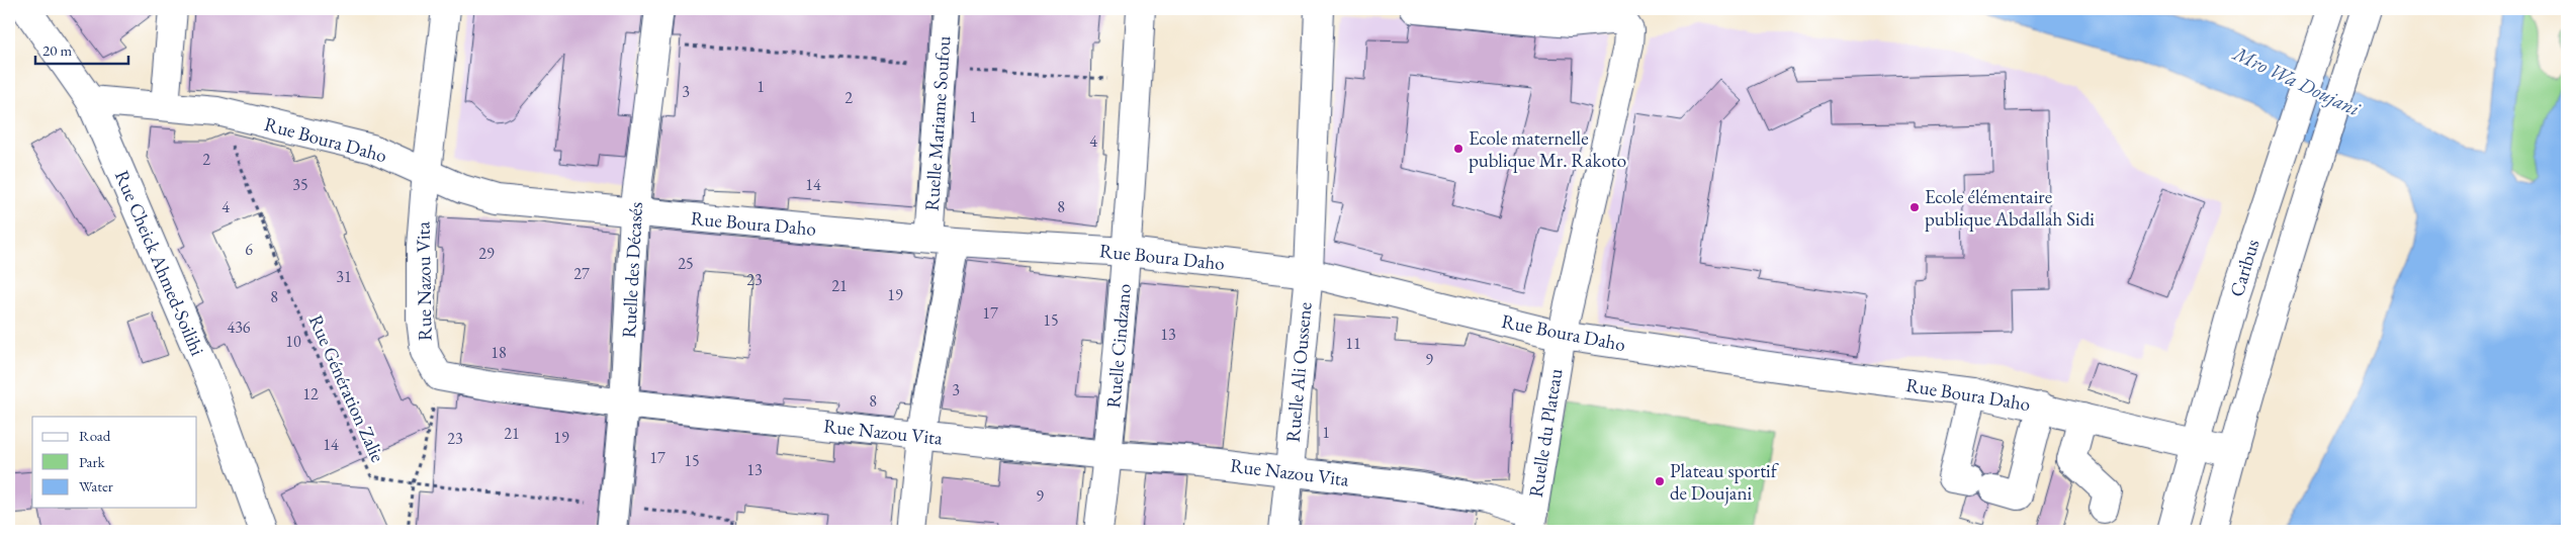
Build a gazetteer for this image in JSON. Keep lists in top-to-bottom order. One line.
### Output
{"streets":{"street":["Ruelle Mariame Soufou","Rue Boura Daho","Rue Cheick Ahmed-Soilihi","Caribus","Ruelle des Décasés","Rue Nazou Vita","Ruelle Cindzano","Ruelle Ali Oussene","Ruelle du Plateau"],"path":["Rue Génération Zalie"]},"crossings":[["Ruelle Mariame Soufou","Rue Boura Daho"],["Ruelle Mariame Soufou","Rue Nazou Vita"],["Rue Boura Daho","Rue Cheick Ahmed-Soilihi"],["Rue Boura Daho","Caribus"],["Rue Boura Daho","Ruelle des Décasés"],["Rue Boura Daho","Rue Nazou Vita"],["Rue Boura Daho","Ruelle Cindzano"],["Rue Boura Daho","Ruelle Ali Oussene"],["Rue Boura Daho","Rue Génération Zalie"],["Rue Boura Daho","Ruelle du Plateau"],["Ruelle des Décasés","Rue Nazou Vita"],["Ruelle des Décasés","Rue Génération Zalie"],["Rue Nazou Vita","Ruelle Cindzano"],["Rue Nazou Vita","Ruelle Ali Oussene"],["Rue Nazou Vita","Ruelle du Plateau"]],"water":["Mro Wa Doujani"],"places":["Ecole maternelle publique Mr. Rakoto","Ecole élémentaire publique Abdallah Sidi","Plateau sportif de Doujani"],"house_numbers":["1","3","2","1","4","2","35","14","4","8","6","29","25","27","31","23","21","19","8","17","15","436","13","10","11","18","9","3","12","8","1","21","19","23","14","17","15","13","9"],"legend":["Road","Park","Water"],"scale_bar":"20 m"}
